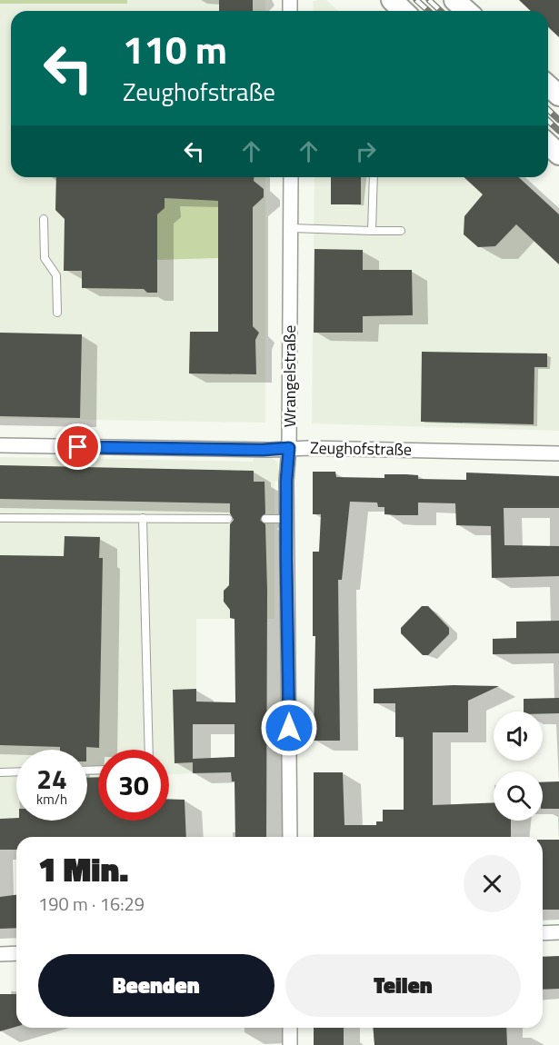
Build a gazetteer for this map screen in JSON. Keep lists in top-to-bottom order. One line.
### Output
{"streets":{"street":["Wrangelstraße","Zeughofstraße"]},"crossings":[["Wrangelstraße","Zeughofstraße"]],"page":{"turn":["110 m","Zeughofstraße"],"speed":"24 km/h","limit":"30","heading":["1 Min.","190 m · 16:29"],"buttons":["Beenden","Teilen"]}}
